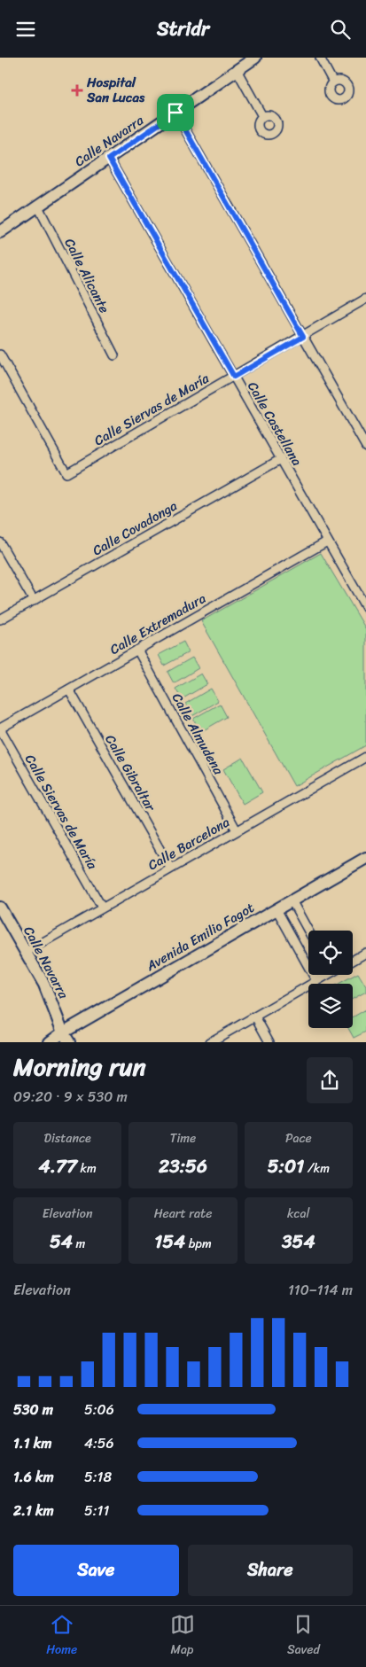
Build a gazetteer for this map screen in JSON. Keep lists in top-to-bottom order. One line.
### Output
{"streets":{"street":["Calle Navarra","Calle Alicante","Calle Siervas de María","Calle Castellana","Calle Covadonga","Calle Extremadura","Calle Almudena","Calle Gibraltar","Calle Barcelona","Avenida Emilio Fagot"]},"crossings":[["Calle Navarra","Calle Alicante"],["Calle Navarra","Calle Castellana"],["Calle Navarra","Calle Barcelona"],["Calle Navarra","Avenida Emilio Fagot"],["Calle Siervas de María","Calle Castellana"],["Calle Siervas de María","Calle Extremadura"],["Calle Siervas de María","Calle Barcelona"],["Calle Castellana","Calle Covadonga"],["Calle Castellana","Calle Extremadura"],["Calle Extremadura","Calle Almudena"],["Calle Extremadura","Calle Gibraltar"],["Calle Almudena","Calle Barcelona"],["Calle Gibraltar","Calle Barcelona"]],"places":{"health":["Hospital San Lucas"]},"page":{"header":"Stridr","heading":["Morning run","09:20 · 9 × 530 m"],"stats":[["Distance","4.77 km"],["Time","23:56"],["Pace","5:01 /km"],["Elevation","54 m"],["Heart rate","154 bpm"],["kcal","354"]],"chart":["Elevation","110–114 m"],"list":[{"name":"530 m","note":"5:06"},{"name":"1.1 km","note":"4:56"},{"name":"1.6 km","note":"5:18"},{"name":"2.1 km","note":"5:11"}],"buttons":["Save","Share"],"tabs":["Home","Map","Saved"]}}
